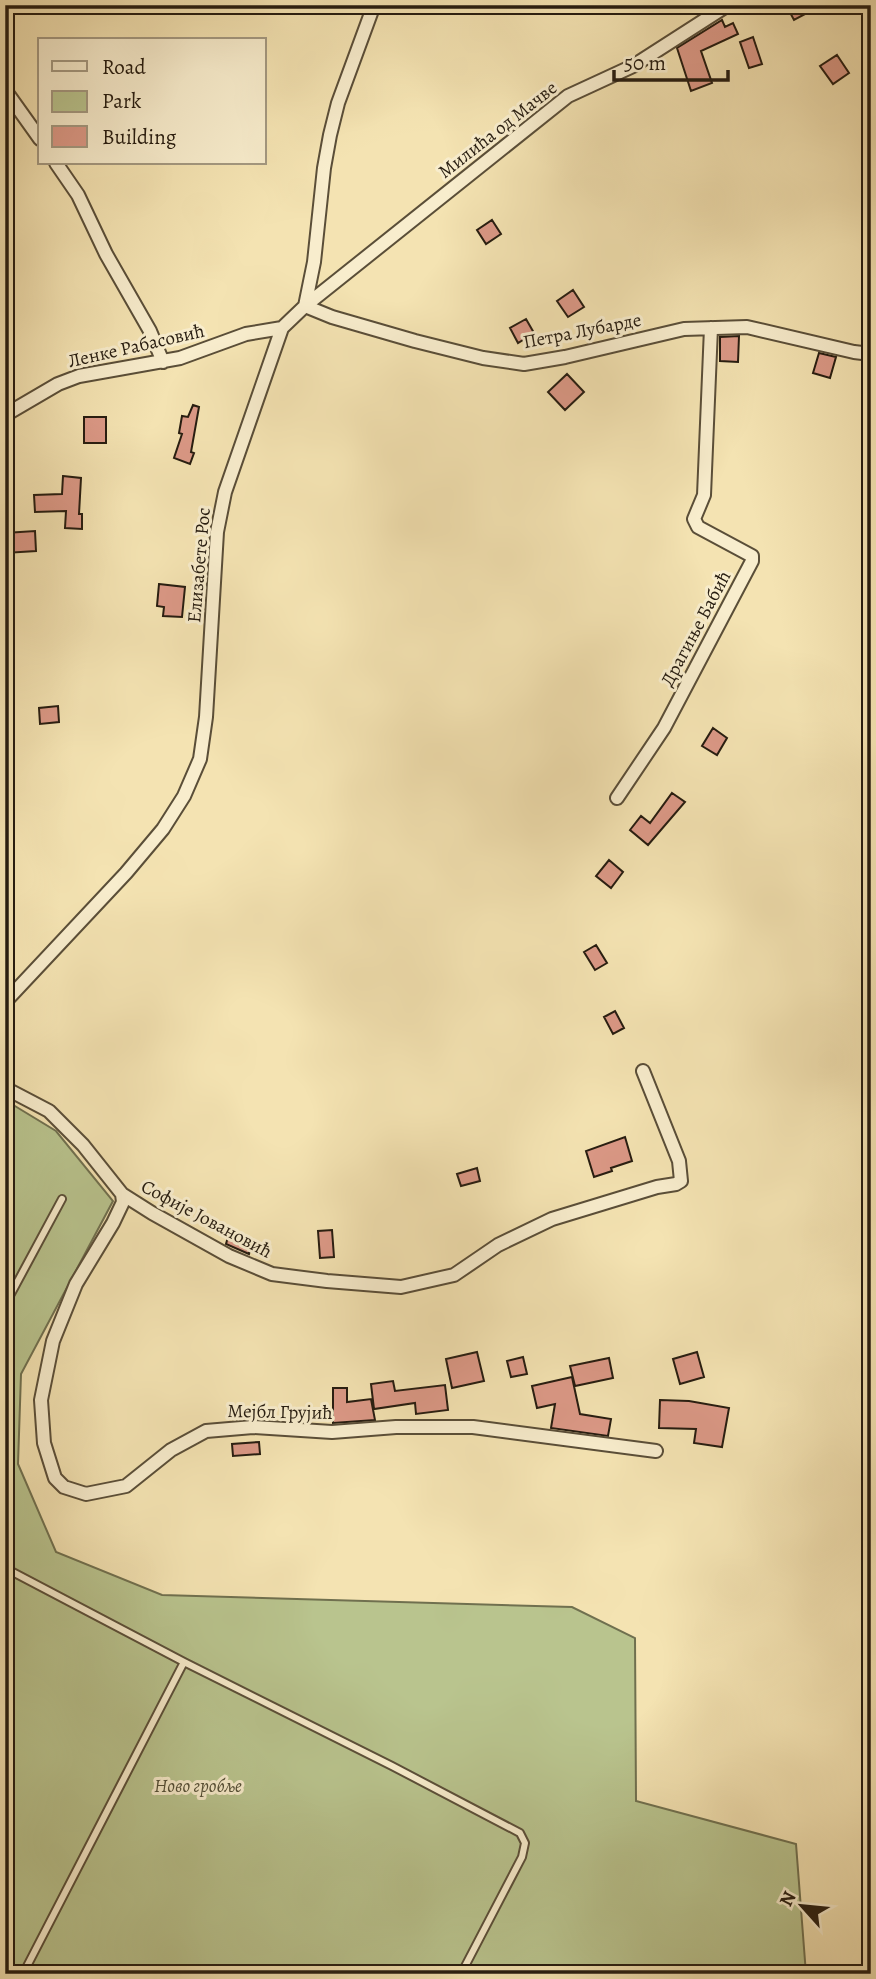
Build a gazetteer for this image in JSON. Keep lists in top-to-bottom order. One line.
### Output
{"streets":{"street":["Милића од Мачве","Петра Лубарде","Ленке Рабасовић","Елизабете Рос","Драгиње Бабић","Софије Јовановић","Мејбл Грујић"]},"crossings":[["Милића од Мачве","Петра Лубарде"],["Милића од Мачве","Елизабете Рос"],["Петра Лубарде","Елизабете Рос"],["Петра Лубарде","Драгиње Бабић"],["Ленке Рабасовић","Елизабете Рос"],["Софије Јовановић","Мејбл Грујић"]],"parks":["Ново гробље"],"legend":["Road","Park","Building"],"scale_bar":"50 m","north":"top left"}
